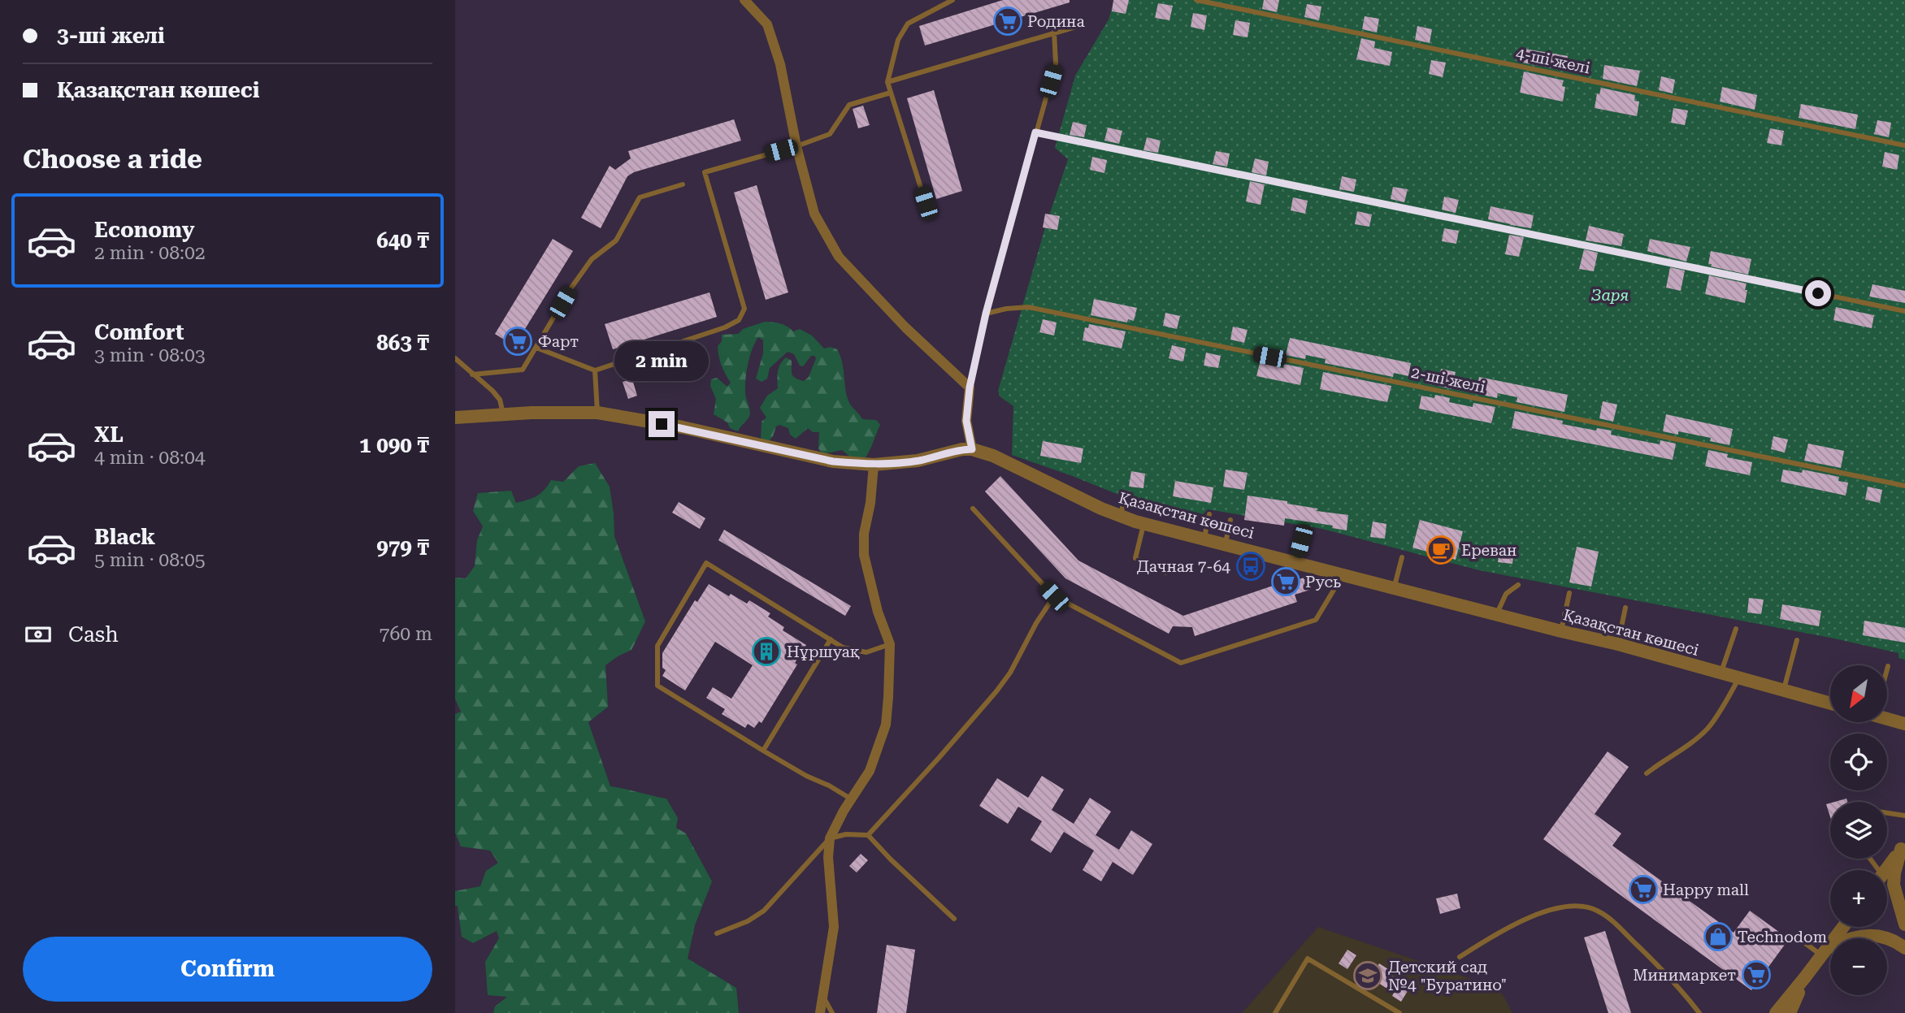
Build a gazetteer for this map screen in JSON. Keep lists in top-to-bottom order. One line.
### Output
{"streets":{"street":["Қазақстан көшесі"],"lane":["4-ші желі","2-ші желі"]},"parks":["Заря"],"places":{"supermarket":["Родина","Фарт","Русь","Happy mall","Минимаркет"],"cafe":["Ереван"],"bus stop":["Дачная 7-64"],"building":["Нұршуақ"],"shop":["Technodom"],"school or university":["Детский сад №4 \"Буратино\""]},"north":"bottom left","page":{"banner":["3-ші желі","Қазақстан көшесі"],"heading":"Choose a ride","list":[{"name":"Economy","note":"2 min · 08:02","value":"640 ₸"},{"name":"Comfort","note":"3 min · 08:03","value":"863 ₸"},{"name":"XL","note":"4 min · 08:04","value":"1 090 ₸"},{"name":"Black","note":"5 min · 08:05","value":"979 ₸"}],"bubble":"2 min","pay":["Cash","760 m"],"map_buttons":["+","−"],"buttons":"Confirm"}}
